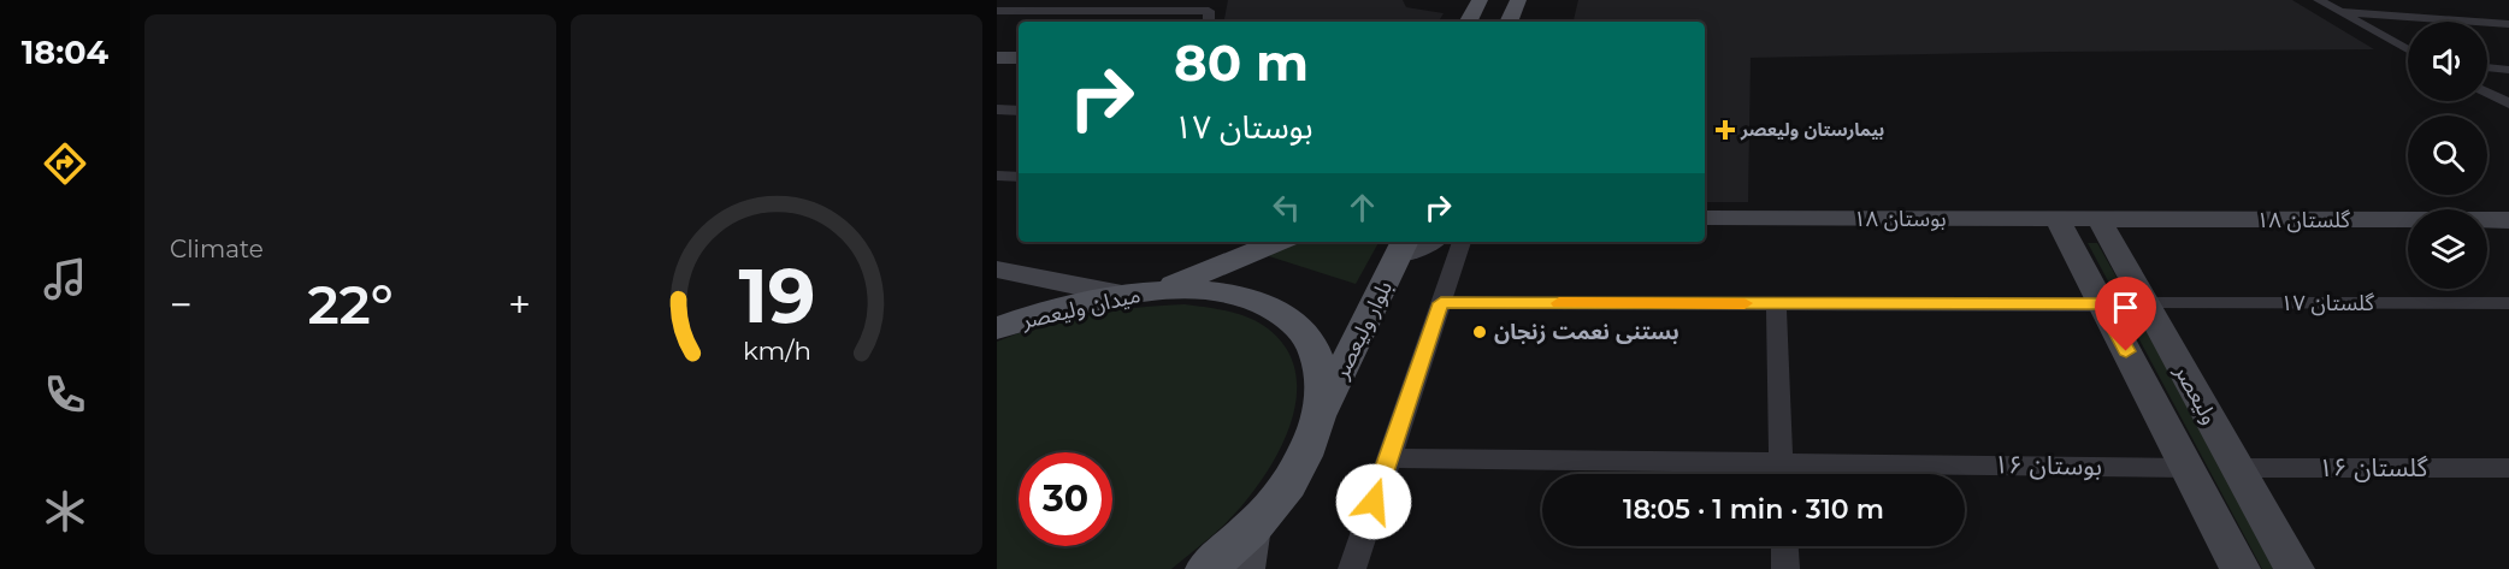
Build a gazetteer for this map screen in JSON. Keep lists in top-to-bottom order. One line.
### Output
{"streets":{"main road":["میدان ولیعصر","بلوار ولیعصر"],"street":["بوستان ۱۸","گلستان ۱۸","گلستان ۱۷","ولیعصر","بوستان ۱۶","گلستان ۱۶"]},"crossings":[["بوستان ۱۸","گلستان ۱۸"],["بوستان ۱۸","ولیعصر"],["گلستان ۱۸","ولیعصر"],["گلستان ۱۷","ولیعصر"],["میدان ولیعصر","بلوار ولیعصر"],["ولیعصر","بوستان ۱۶"],["ولیعصر","گلستان ۱۶"]],"places":{"health":["بیمارستان ولیعصر"],"other":["بستنی نعمت زنجان"]},"page":{"tabs":"18:04","tile":"Climate","turn":["80 m","بوستان ۱۷"],"heat":["−","22°","+"],"limit":"30","trip":"18:05 · 1 min · 310 m","gauge":["19","km/h"]}}
